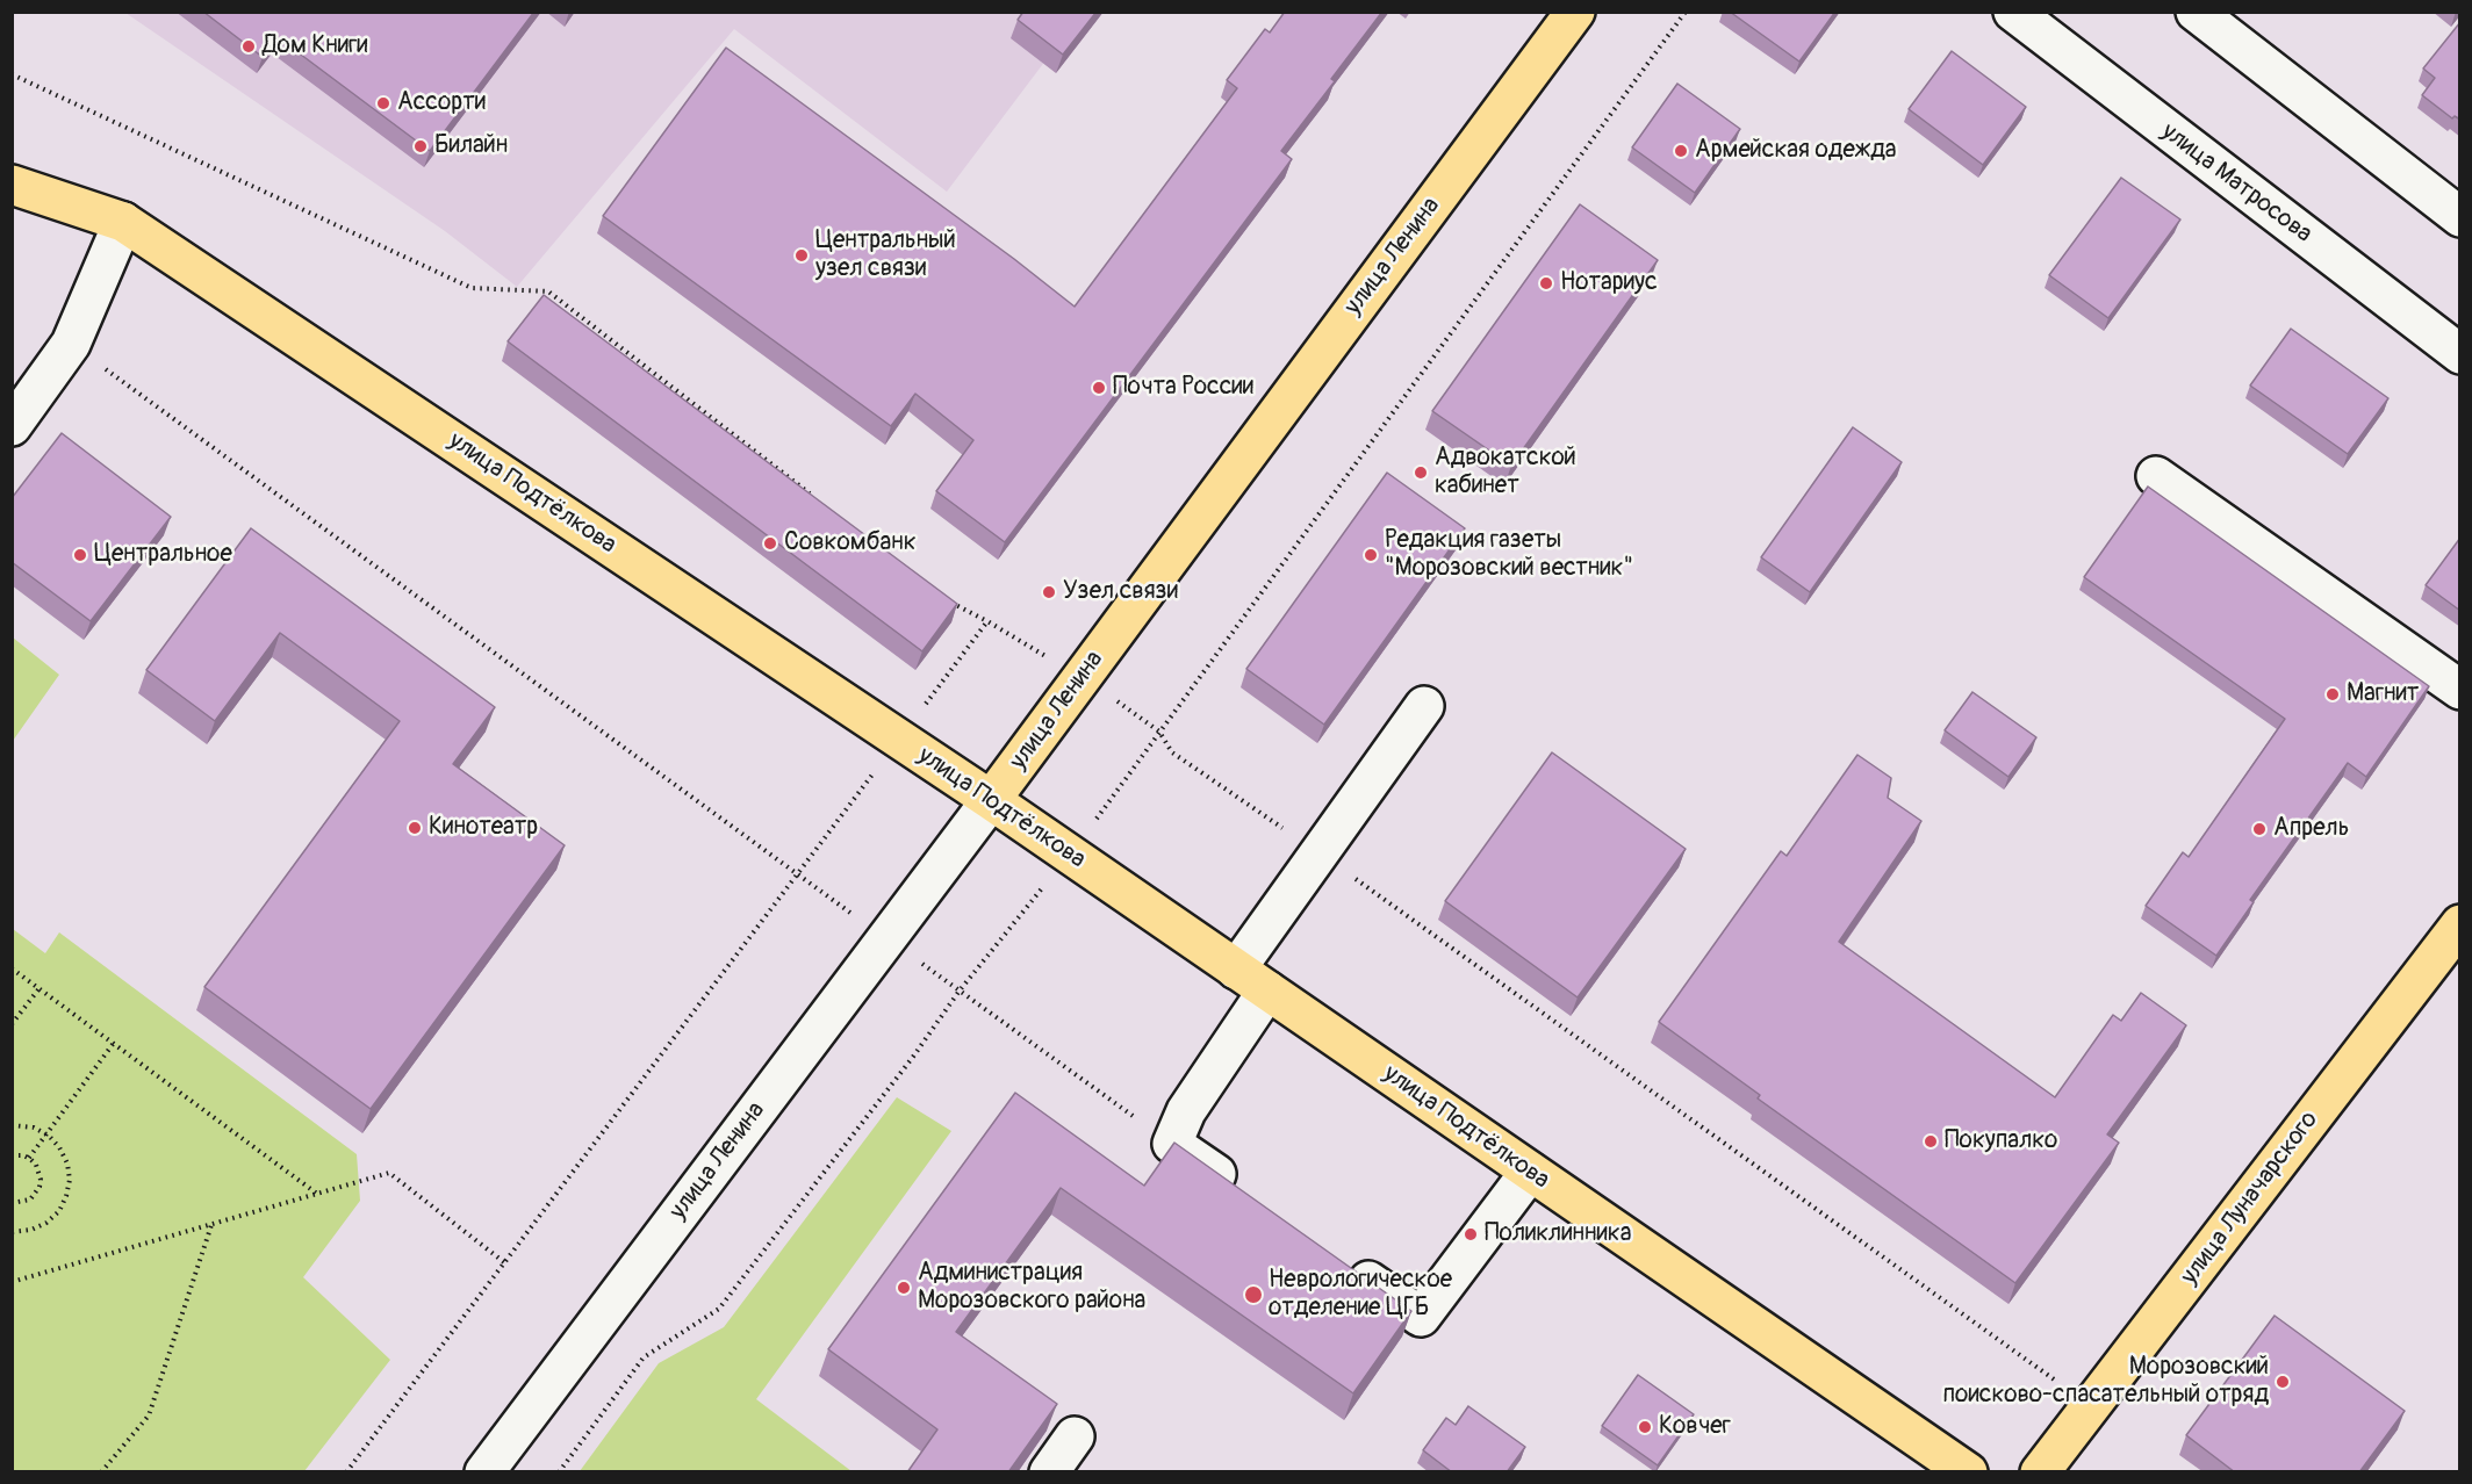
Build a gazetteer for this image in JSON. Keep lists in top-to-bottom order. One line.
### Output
{"streets":{"main road":["улица Ленина","улица Подтёлкова","улица Луначарского"],"street":["улица Матросова"]},"crossings":[["улица Ленина","улица Подтёлкова"]],"places":["Дом Книги","Ассорти","Билайн","Армейская одежда","Центральный узел связи","Нотариус","Почта России","Адвокатской кабинет","Совкомбанк","Центральное","Редакция газеты \"Морозовский вестник\"","Узел связи","Магнит","Кинотеатр","Апрель","Покупалко","Поликлинника","Администрация Морозовского района","Неврологическое отделение ЦГБ","Морозовский поисково-спасательный отряд","Ковчег"]}
